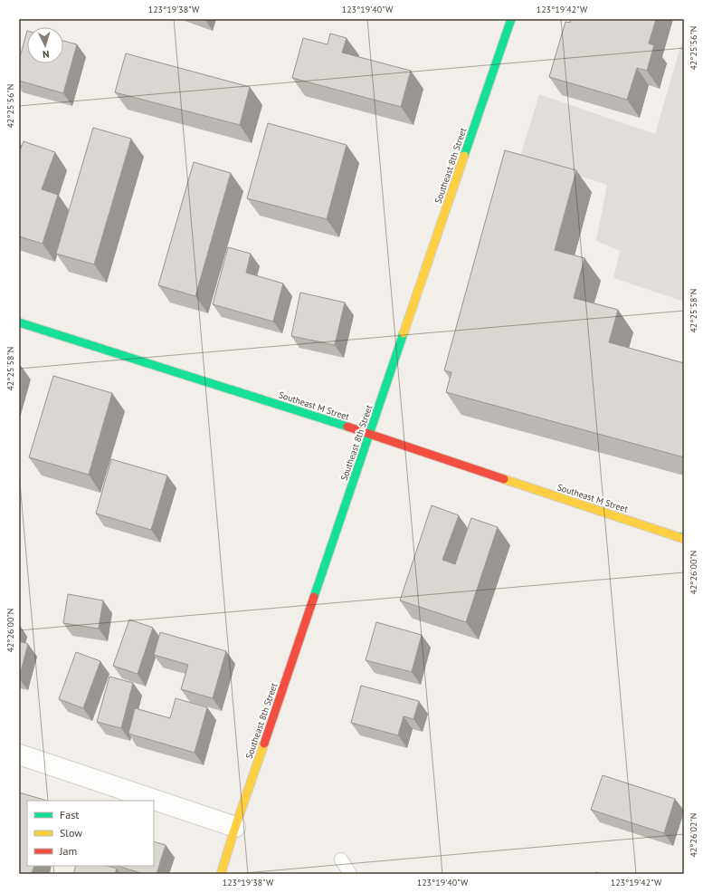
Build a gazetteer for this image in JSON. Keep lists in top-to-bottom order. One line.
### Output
{"streets":{"street":["Southeast 8th Street","Southeast M Street"]},"crossings":[["Southeast 8th Street","Southeast M Street"]],"legend":["Fast","Slow","Jam"],"north":"bottom","coordinates":["123°19'38\"W","123°19'40\"W","123°19'42\"W","42°25'56\"N","42°25'58\"N","42°26'00\"N","42°26'02\"N"]}
